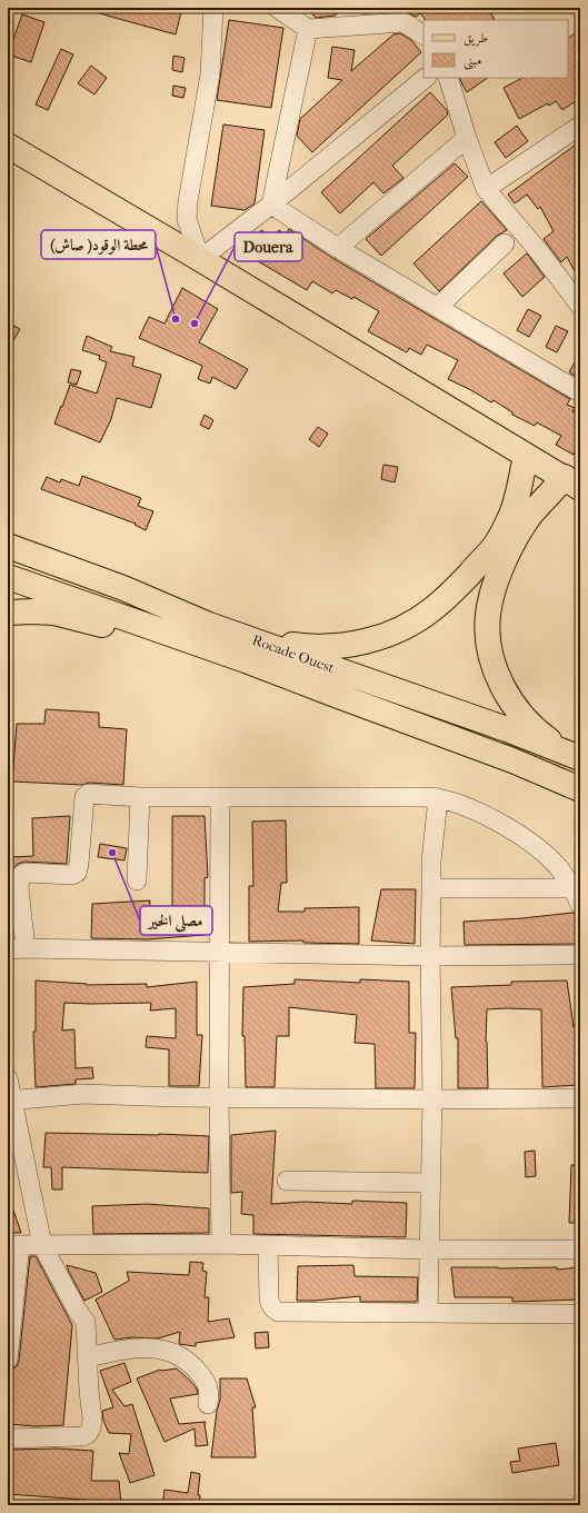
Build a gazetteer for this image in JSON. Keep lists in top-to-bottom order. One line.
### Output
{"streets":{"main road":["Rocade Ouest"]},"places":["محطة الوقود( صاش)","Douera","مصلى الخير"],"legend":["طريق","مبنى"]}
